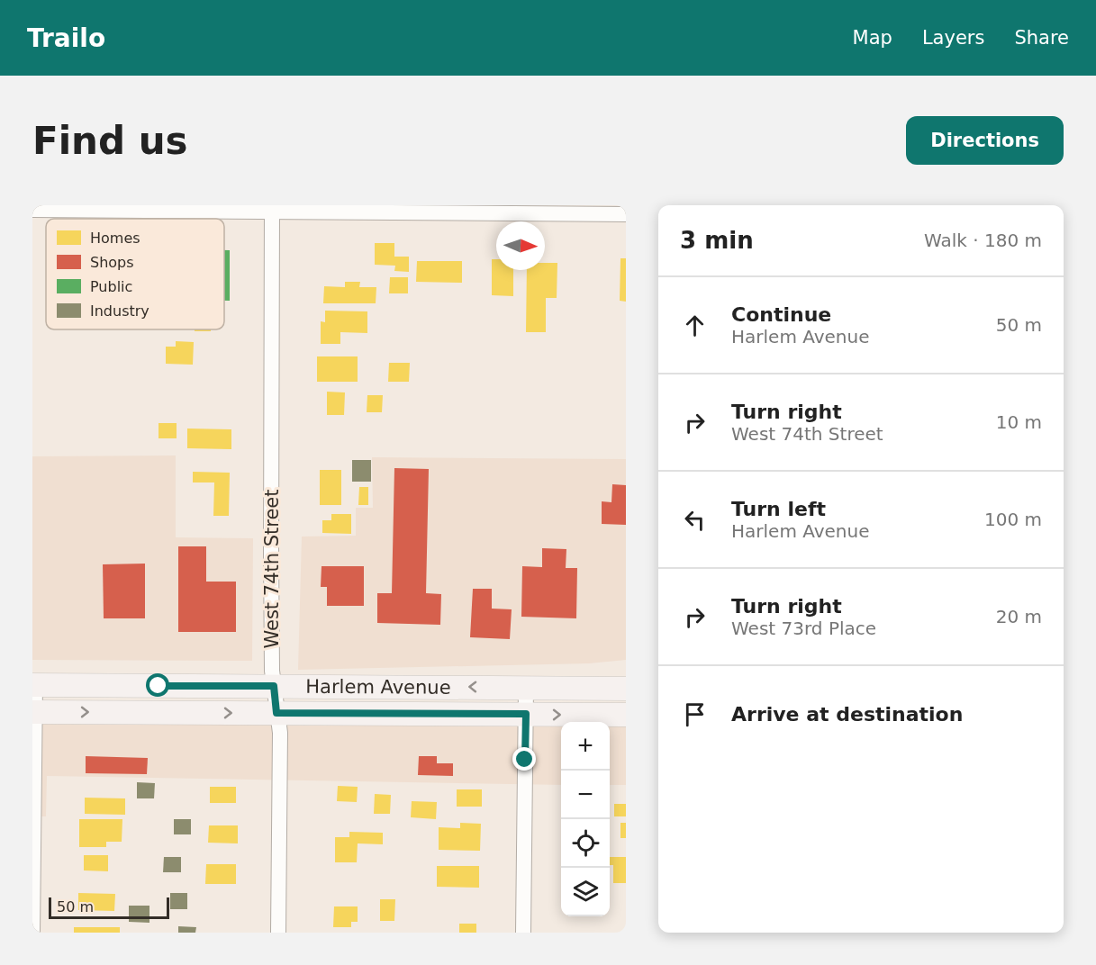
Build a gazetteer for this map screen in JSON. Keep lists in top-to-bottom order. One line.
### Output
{"streets":{"main road":["Harlem Avenue"],"street":["West 74th Street"]},"crossings":[["West 74th Street","Harlem Avenue"]],"legend":["Homes","Shops","Public","Industry"],"scale_bar":"50 m","north":"right","page":{"header":"Trailo","nav":["Map","Layers","Share"],"buttons":"Directions","title":"Find us","heading":["3 min","Walk · 180 m"],"list":[["Continue","Harlem Avenue","50 m"],["Turn right","West 74th Street","10 m"],["Turn left","Harlem Avenue","100 m"],["Turn right","West 73rd Place","20 m"],"Arrive at destination"],"map_buttons":["+","−"],"scale":"50 m"}}
